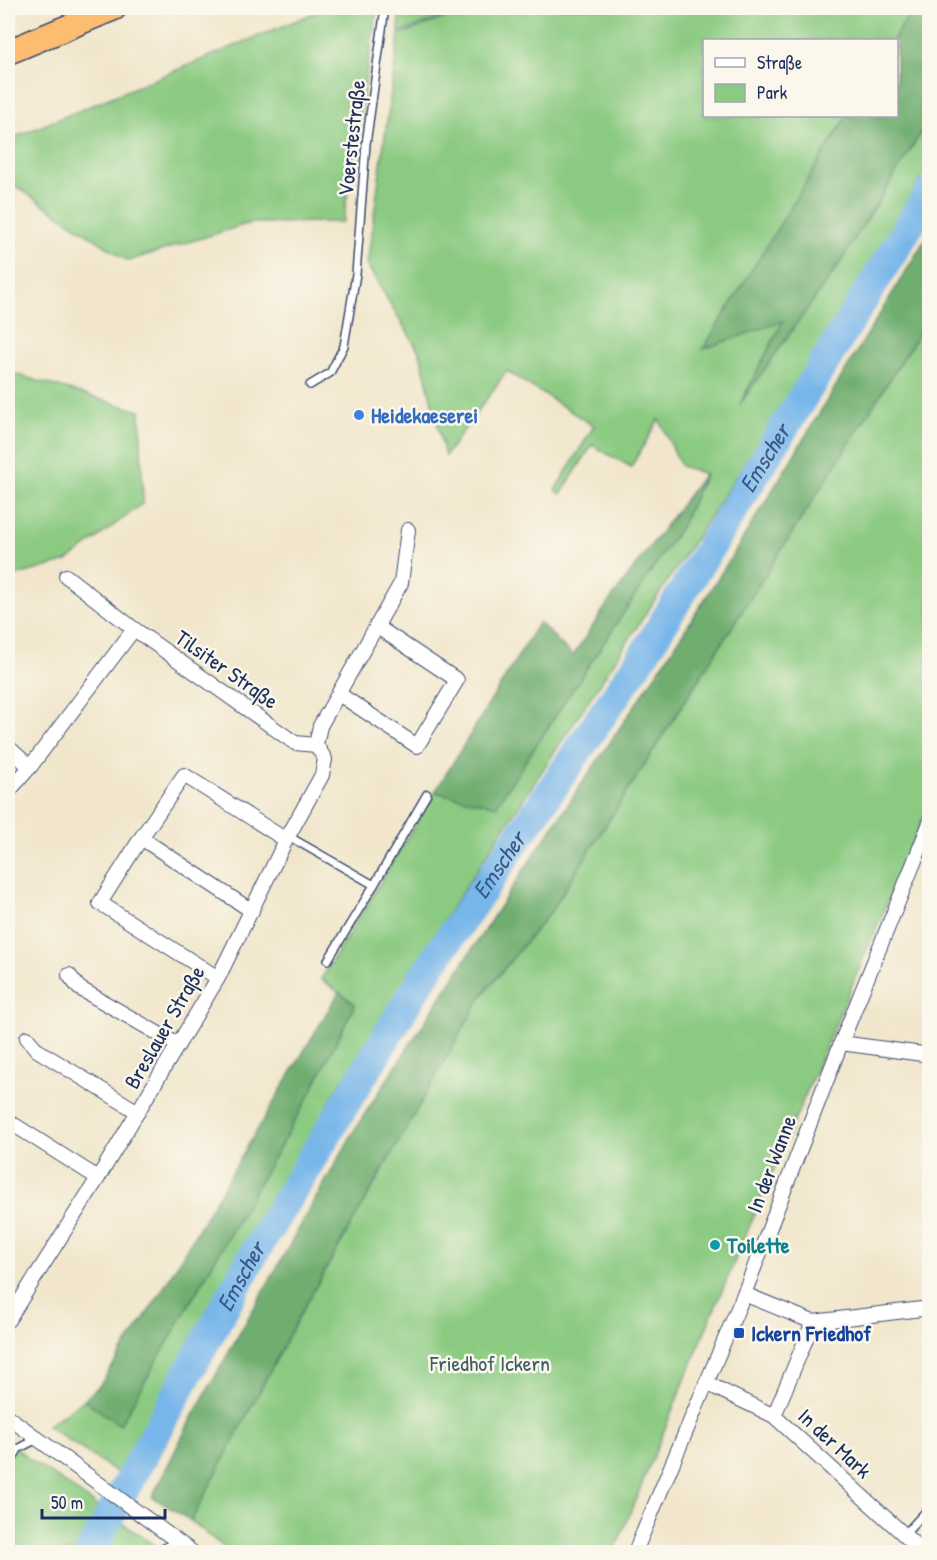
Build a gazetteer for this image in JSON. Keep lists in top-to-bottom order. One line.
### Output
{"streets":{"street":["Tilsiter Straße","Breslauer Straße","In der Wanne","In der Mark"],"lane":["Voerstestraße"]},"crossings":[["Tilsiter Straße","Breslauer Straße"],["In der Wanne","In der Mark"]],"water":["Emscher"],"parks":["Friedhof Ickern"],"places":{"other":["Heidekaeserei","Toilette"],"transit":["Ickern Friedhof"]},"legend":["Straße","Park"],"scale_bar":"50 m"}
